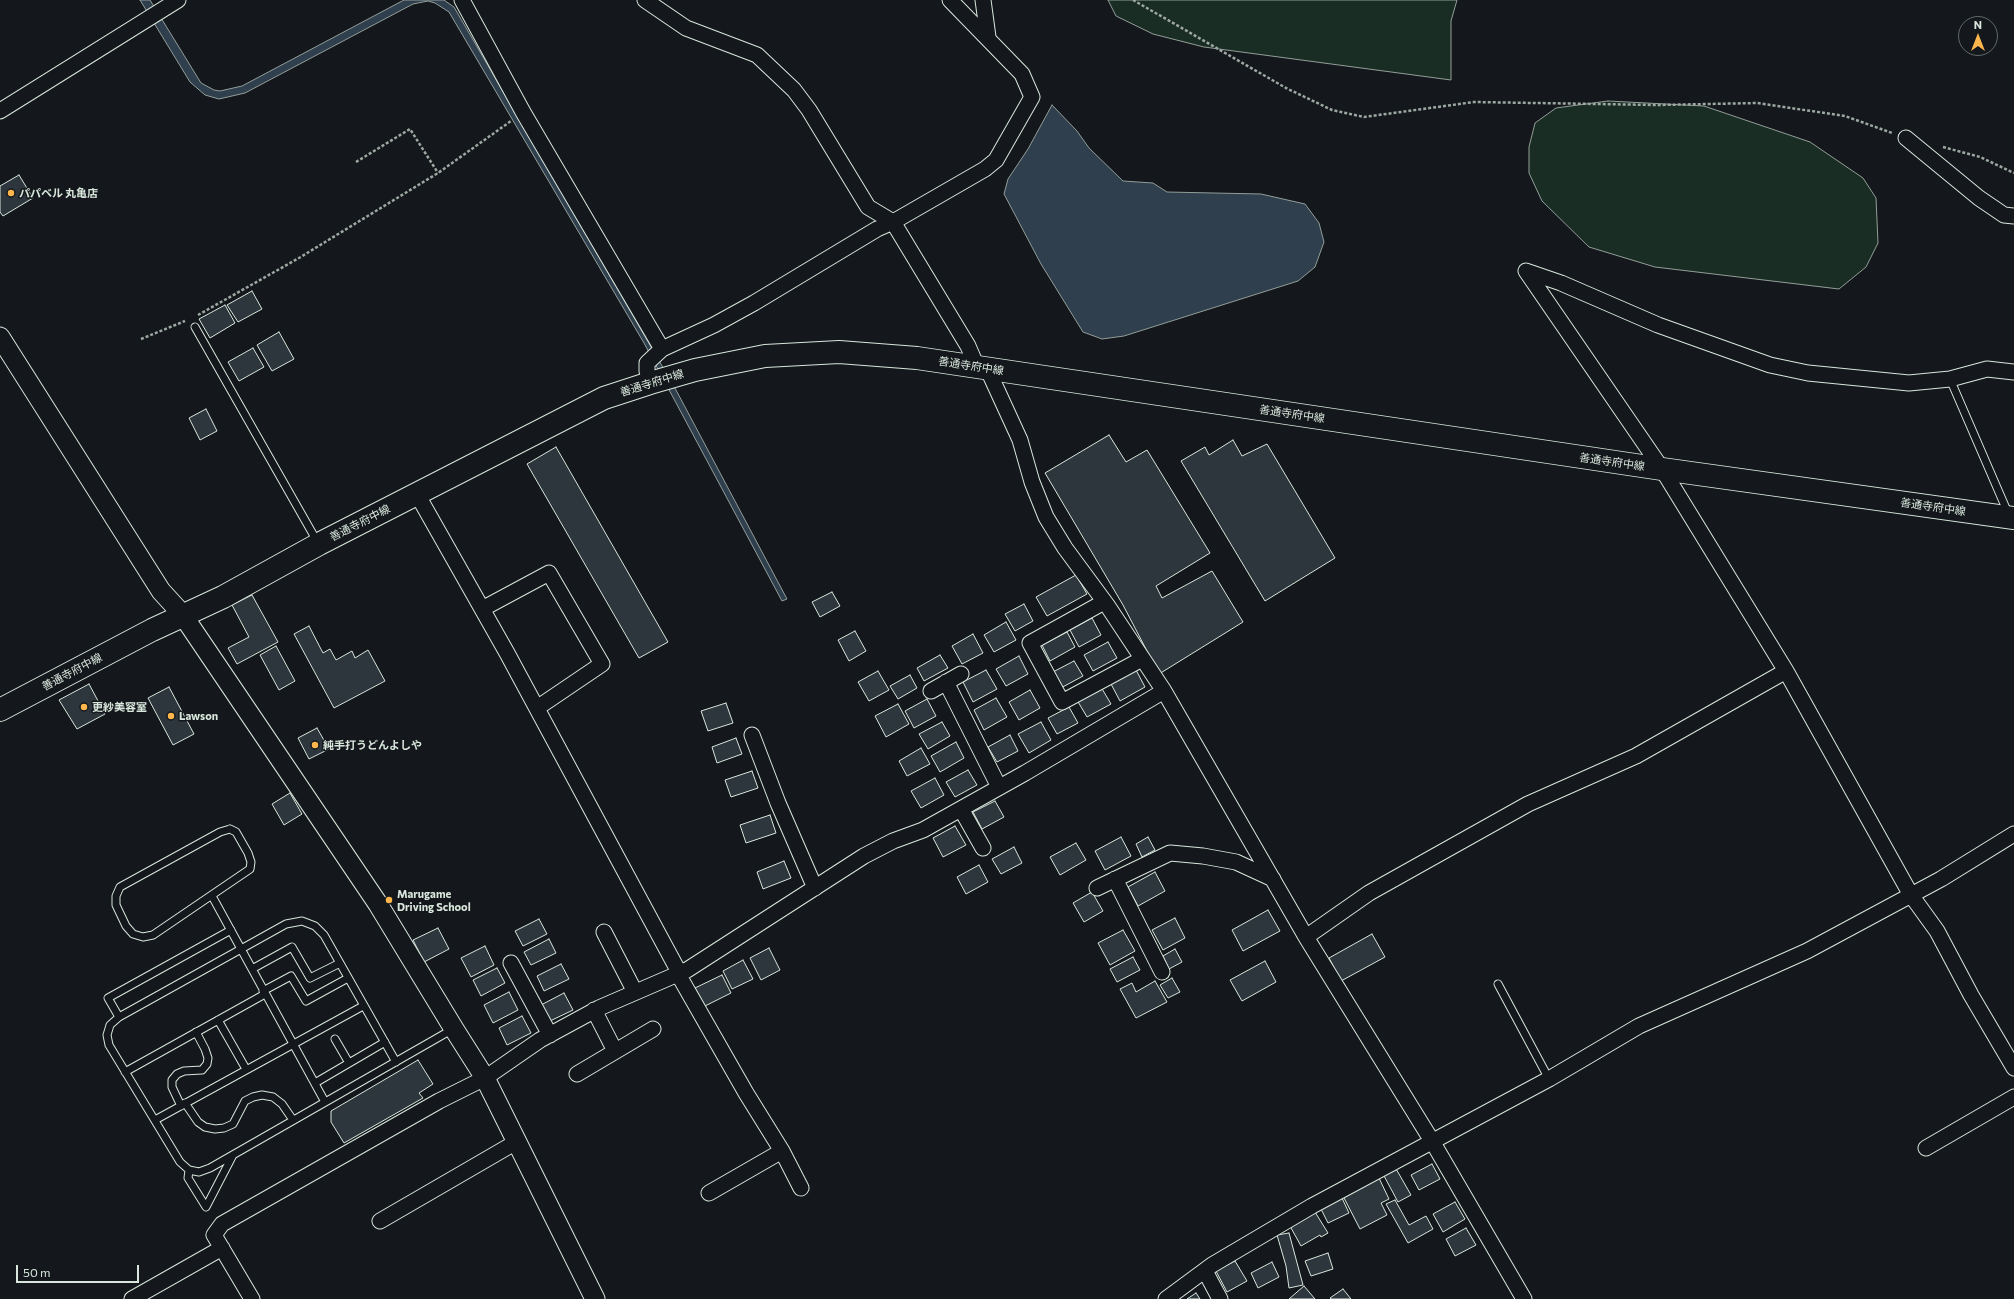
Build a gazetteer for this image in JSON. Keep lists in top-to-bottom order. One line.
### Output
{"streets":{"main road":["善通寺府中線"]},"places":["パパベル 丸亀店","更紗美容室","Lawson","純手打うどんよしや","Marugame Driving School"],"scale_bar":"50 m","north":"top"}
